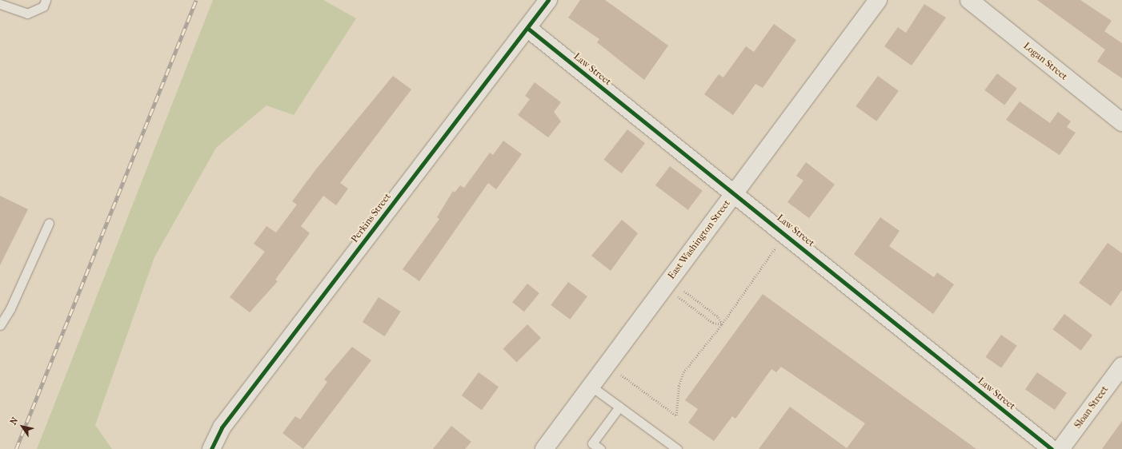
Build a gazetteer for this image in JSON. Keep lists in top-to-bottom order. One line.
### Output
{"streets":{"street":["Logan Street","Law Street","Perkins Street","East Washington Street","Sloan Street"]},"crossings":[["Law Street","Perkins Street"],["Law Street","East Washington Street"]],"north":"top left"}
